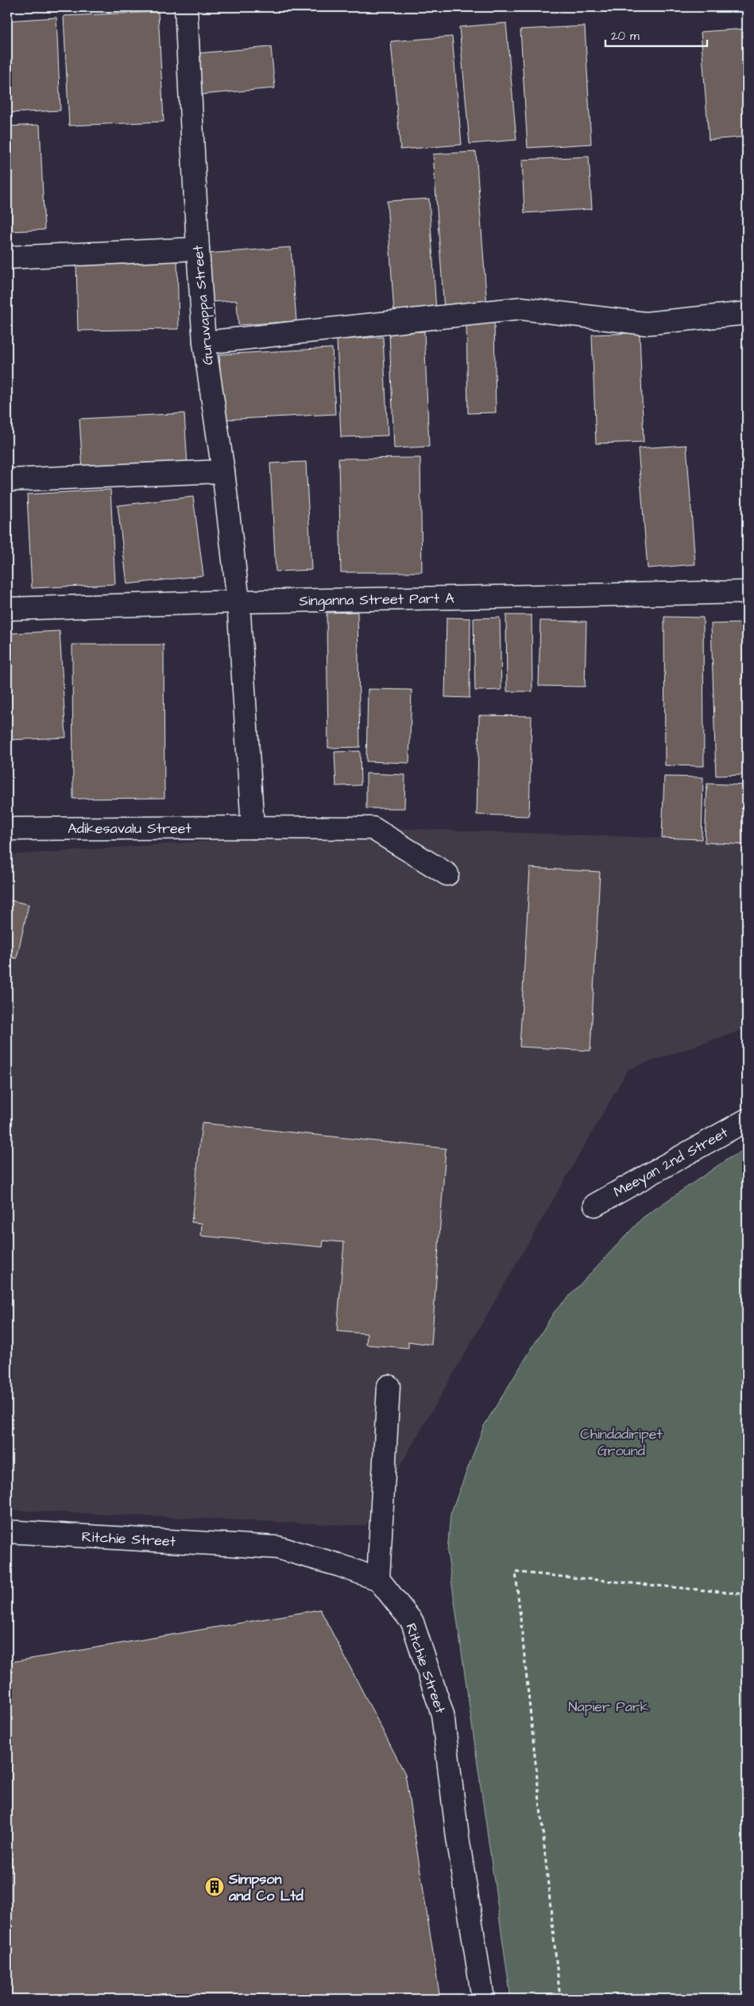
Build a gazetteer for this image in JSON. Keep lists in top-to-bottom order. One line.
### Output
{"streets":{"street":["Guruvappa Street","Singanna Street Part A","Adikesavalu Street","Meeyan 2nd Street","Ritchie Street"]},"crossings":[["Guruvappa Street","Singanna Street Part A"],["Guruvappa Street","Adikesavalu Street"]],"parks":["Chindadiripet Ground","Napier Park"],"places":{"building":["Simpson and Co Ltd"]},"scale_bar":"20 m"}
